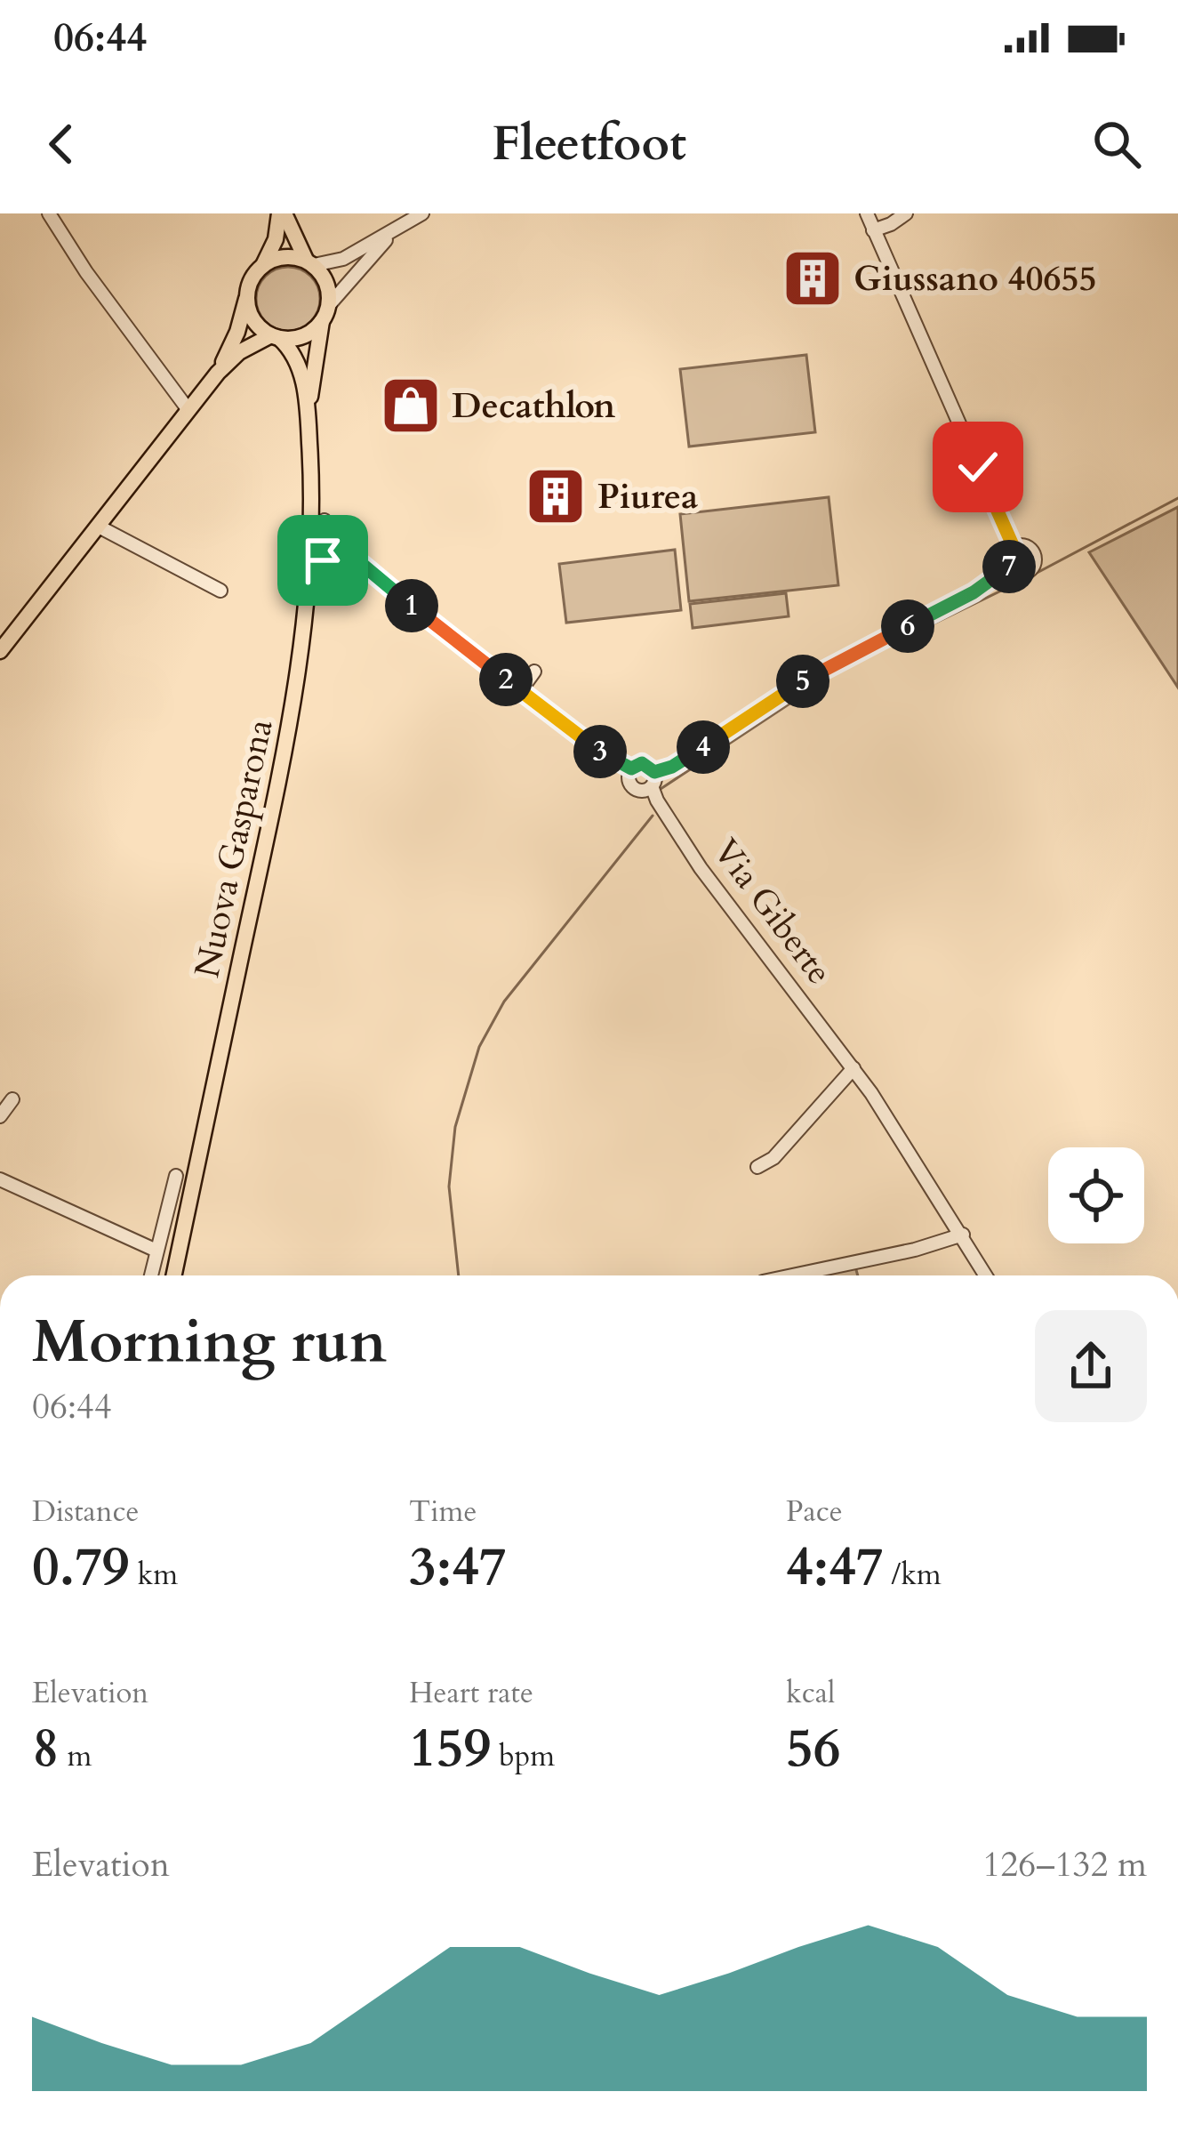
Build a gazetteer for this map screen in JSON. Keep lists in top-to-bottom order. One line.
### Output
{"streets":{"main road":["Nuova Gasparona"],"street":["Via Giberte"]},"places":{"building":["Giussano 40655","Piurea"],"shop":["Decathlon"]},"page":{"status":"06:44","header":"Fleetfoot","pins":["7","1","6","2","5","4","3"],"heading":["Morning run","06:44"],"stats":[["Distance","0.79 km"],["Time","3:47"],["Pace","4:47 /km"],["Elevation","8 m"],["Heart rate","159 bpm"],["kcal","56"]],"chart":["Elevation","126–132 m"]}}
